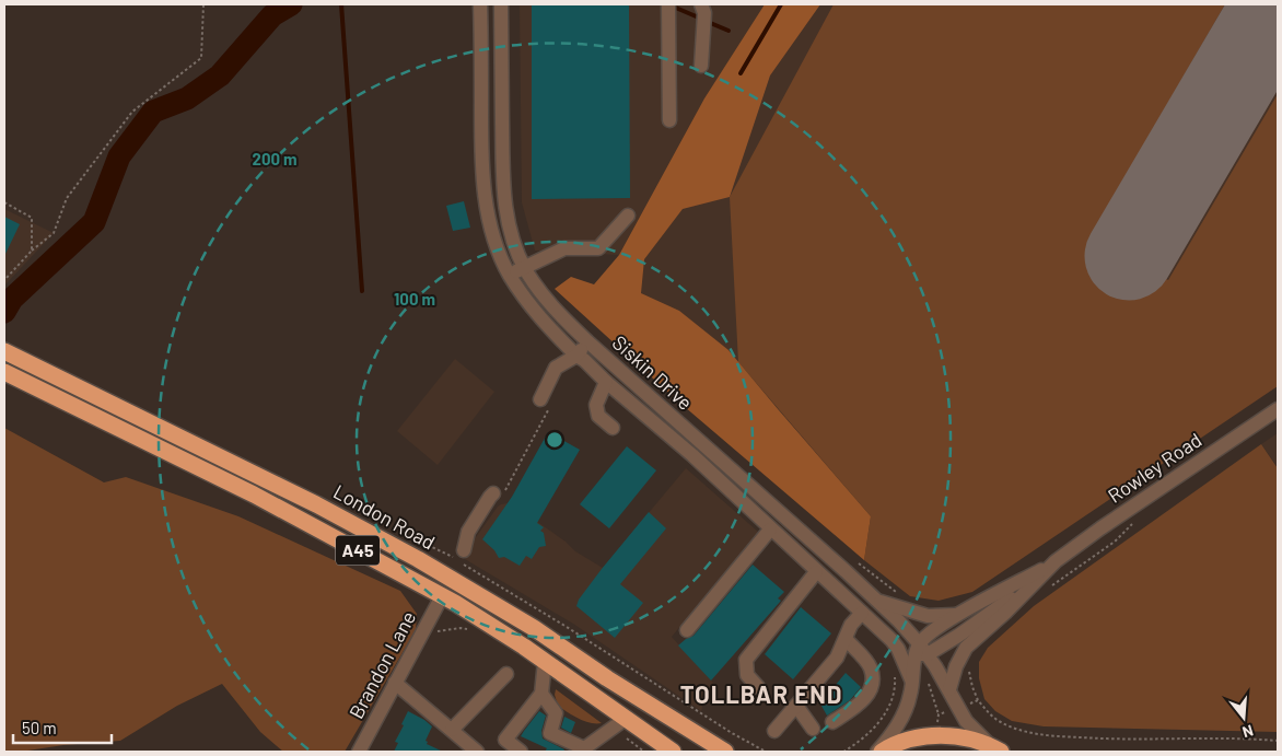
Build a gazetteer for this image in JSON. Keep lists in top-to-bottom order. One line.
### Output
{"streets":{"highway":["London Road","A45"],"street":["Siskin Drive","Rowley Road","Brandon Lane"]},"crossings":[["A45","Brandon Lane"]],"districts":["TOLLBAR END"],"scale_bar":"50 m","north":"bottom","rings":["200 m","100 m"]}
